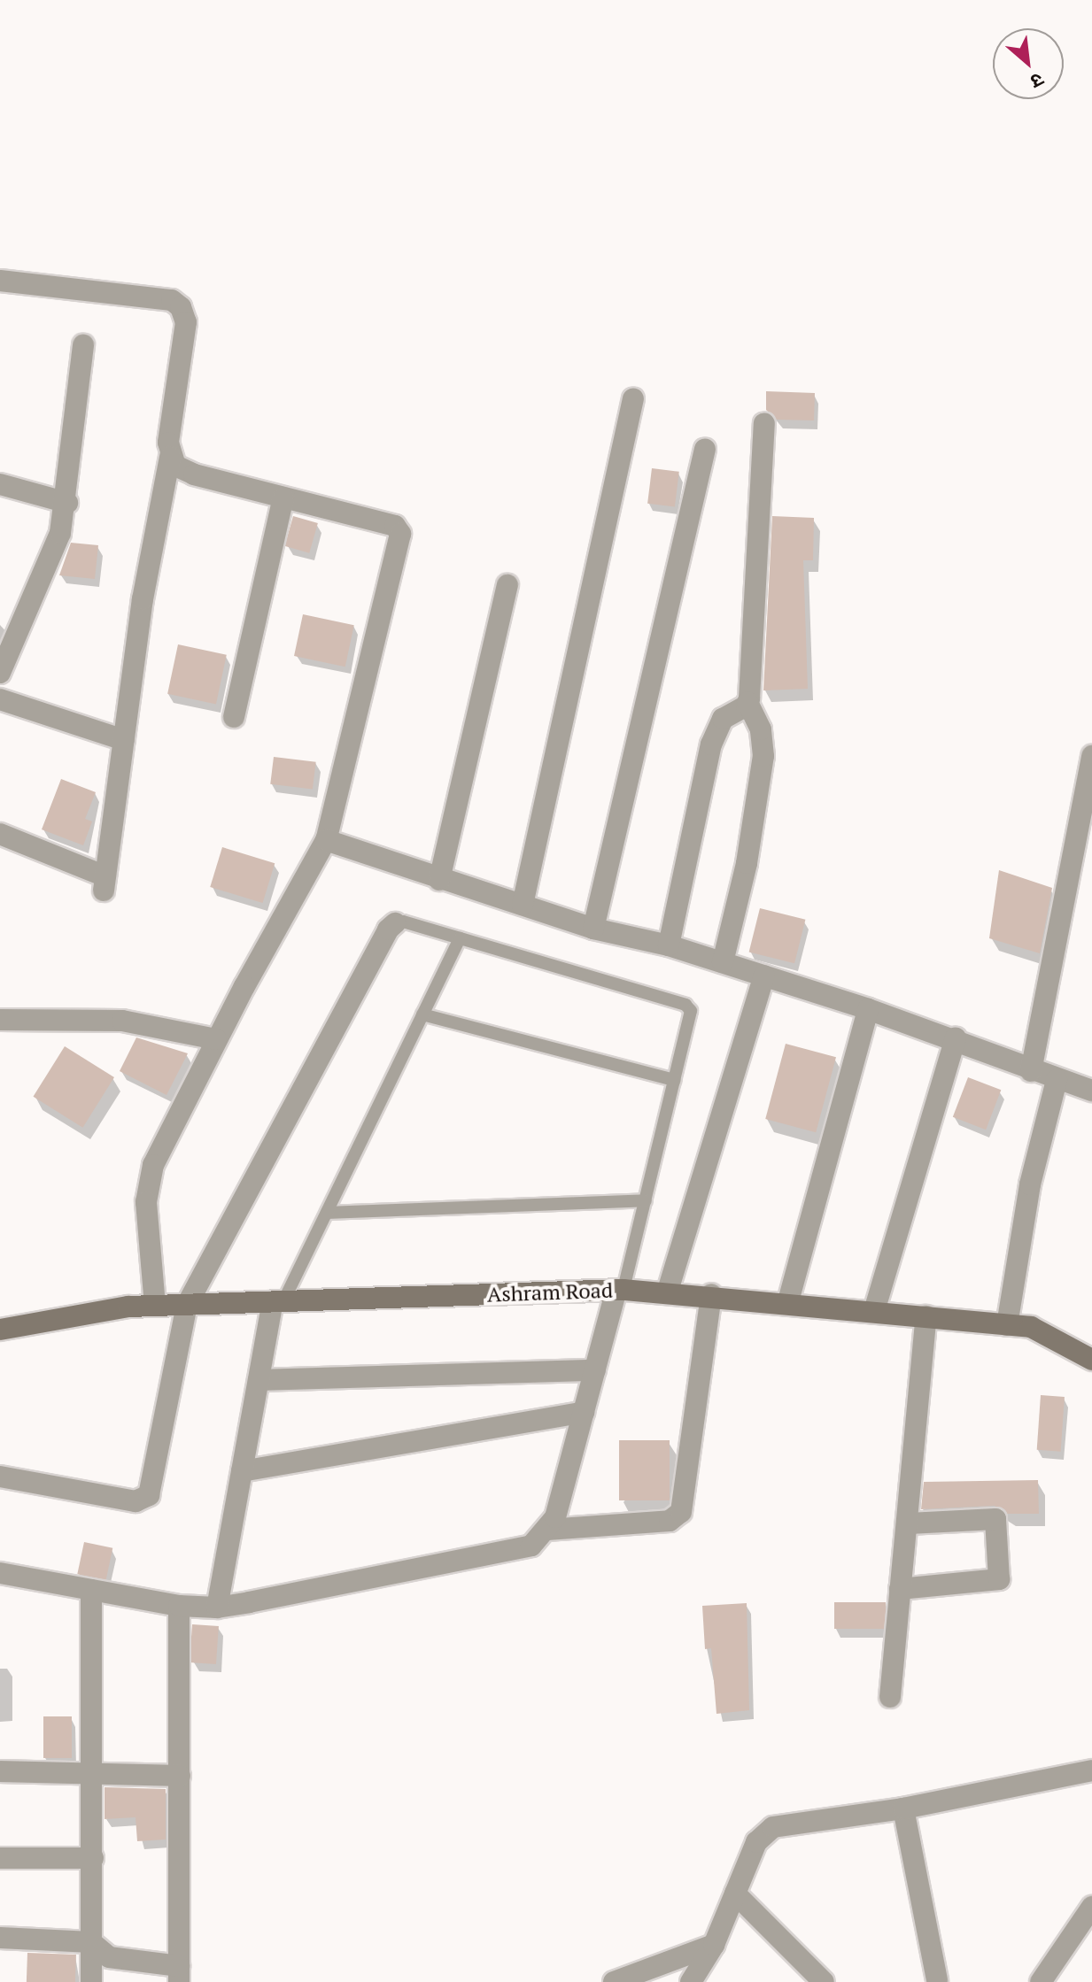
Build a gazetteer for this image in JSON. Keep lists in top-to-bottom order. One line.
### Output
{"streets":{"street":["Ashram Road"]},"north":"bottom right"}
